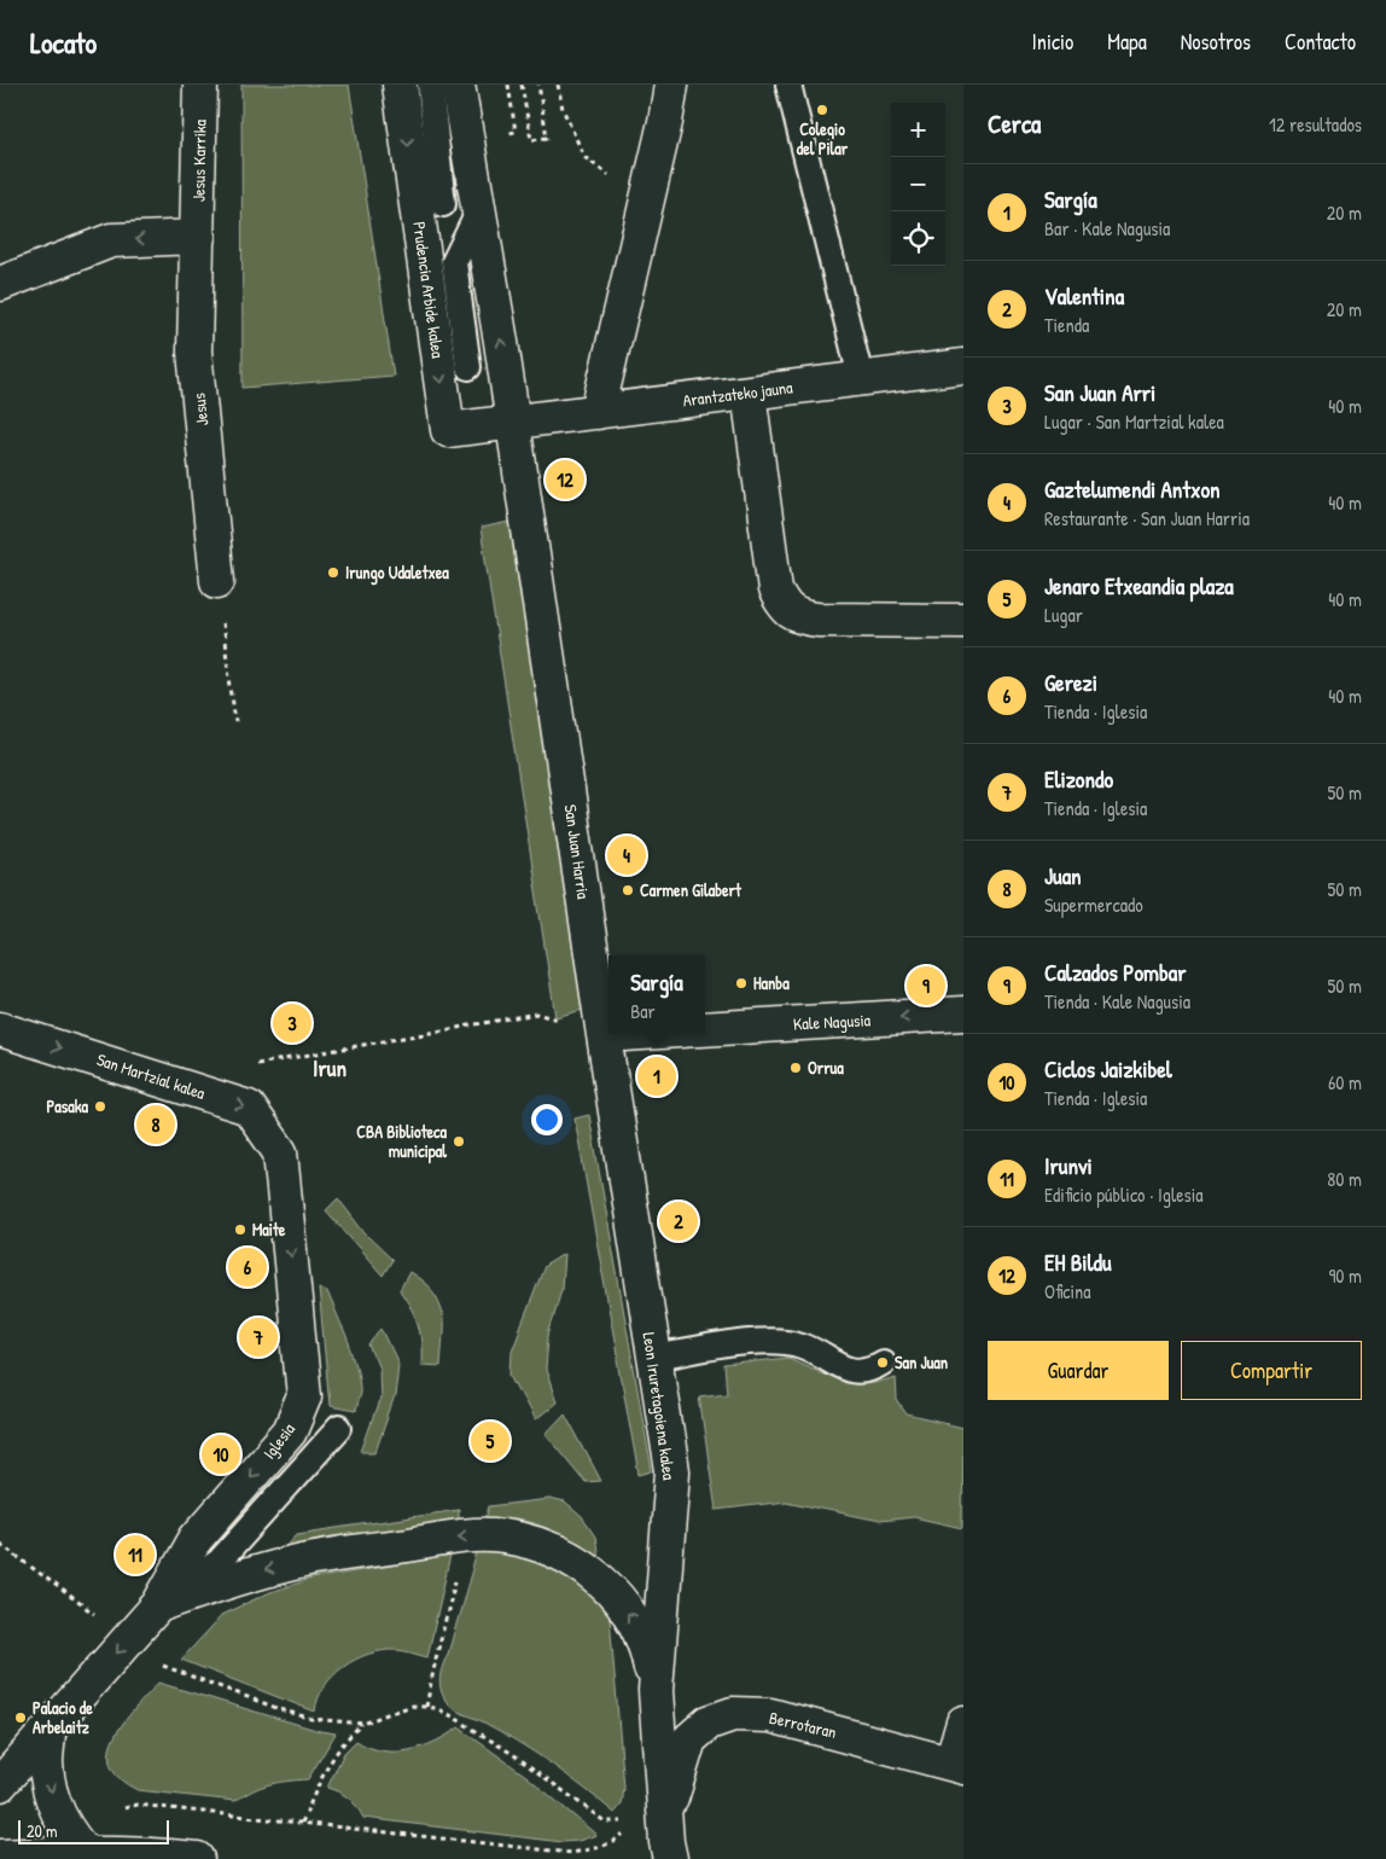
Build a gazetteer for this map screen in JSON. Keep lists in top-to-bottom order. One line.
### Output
{"streets":{"street":["Jesus Karrika","Prudencia Arbide kalea","Arantzateko jauna","Jesus","San Juan Harria","Kale Nagusia","San Martzial kalea","Leon Iruretagoiena kalea","Iglesia","Berrotaran"]},"crossings":[["Jesus Karrika","Jesus"],["Prudencia Arbide kalea","Arantzateko jauna"],["Prudencia Arbide kalea","San Juan Harria"],["Arantzateko jauna","San Juan Harria"],["San Juan Harria","Kale Nagusia"],["San Juan Harria","Leon Iruretagoiena kalea"],["Kale Nagusia","Leon Iruretagoiena kalea"],["San Martzial kalea","Iglesia"],["Leon Iruretagoiena kalea","Berrotaran"]],"one_way":["Kale Nagusia","San Martzial kalea","Iglesia"],"districts":["Irun"],"places":["Colegio del Pilar","Irungo Udaletxea","Carmen Gilabert","Hanba","Orrua","Pasaka","CBA Biblioteca municipal","Maite","San Juan","Palacio de Arbelaitz"],"scale_bar":"20 m","page":{"header":"Locato","nav":["Inicio","Mapa","Nosotros","Contacto"],"heading":["Cerca","12 resultados"],"map_buttons":["+","−"],"list":[{"mark":"1","name":"Sargía","note":"Bar · Kale Nagusia","value":"20 m"},{"mark":"2","name":"Valentina","note":"Tienda","value":"20 m"},{"mark":"3","name":"San Juan Arri","note":"Lugar · San Martzial kalea","value":"40 m"},{"mark":"4","name":"Gaztelumendi Antxon","note":"Restaurante · San Juan Harria","value":"40 m"},{"mark":"5","name":"Jenaro Etxeandia plaza","note":"Lugar","value":"40 m"},{"mark":"6","name":"Gerezi","note":"Tienda · Iglesia","value":"40 m"},{"mark":"7","name":"Elizondo","note":"Tienda · Iglesia","value":"50 m"},{"mark":"8","name":"Juan","note":"Supermercado","value":"50 m"},{"mark":"9","name":"Calzados Pombar","note":"Tienda · Kale Nagusia","value":"50 m"},{"mark":"10","name":"Ciclos Jaizkibel","note":"Tienda · Iglesia","value":"60 m"},{"mark":"11","name":"Irunvi","note":"Edificio público · Iglesia","value":"80 m"},{"mark":"12","name":"EH Bildu","note":"Oficina","value":"90 m"}],"pins":["12","4","9","3","1","8","2","6","7","5","10","11"],"popup":["Sargía","Bar"],"buttons":["Guardar","Compartir"],"scale":"20 m"}}
